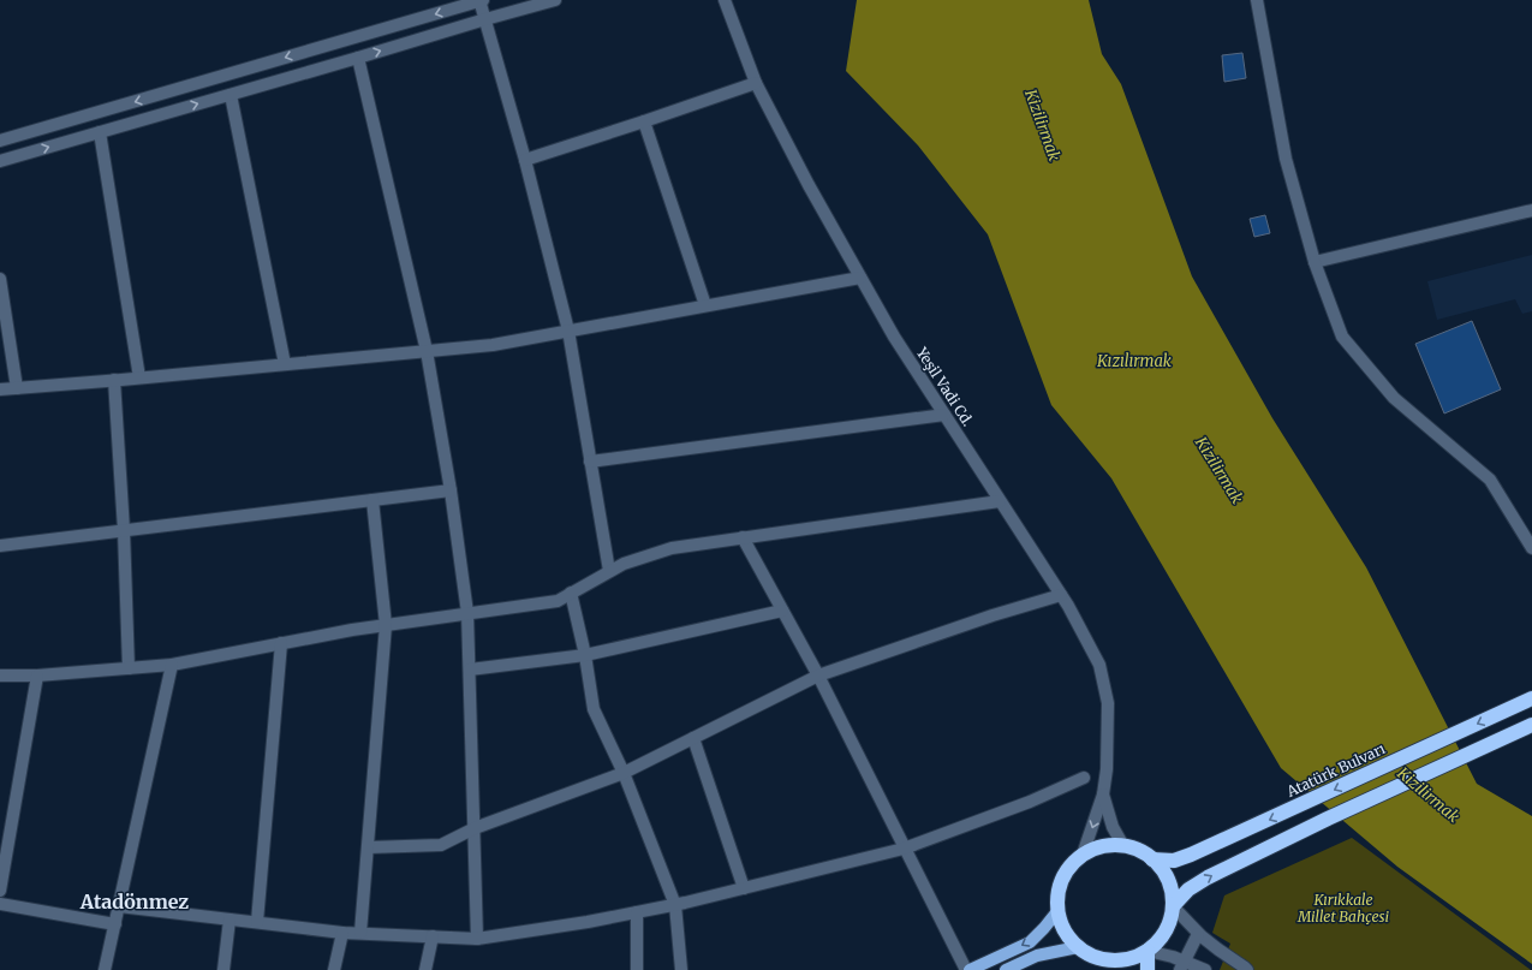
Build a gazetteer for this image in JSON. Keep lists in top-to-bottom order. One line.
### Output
{"streets":{"highway":["Atatürk Bulvarı"],"street":["Yeşil Vadi Cd."]},"districts":["Atadönmez"],"water":["Kizilirmak","Kızılırmak"],"parks":["Kırıkkale Millet Bahçesi"]}
